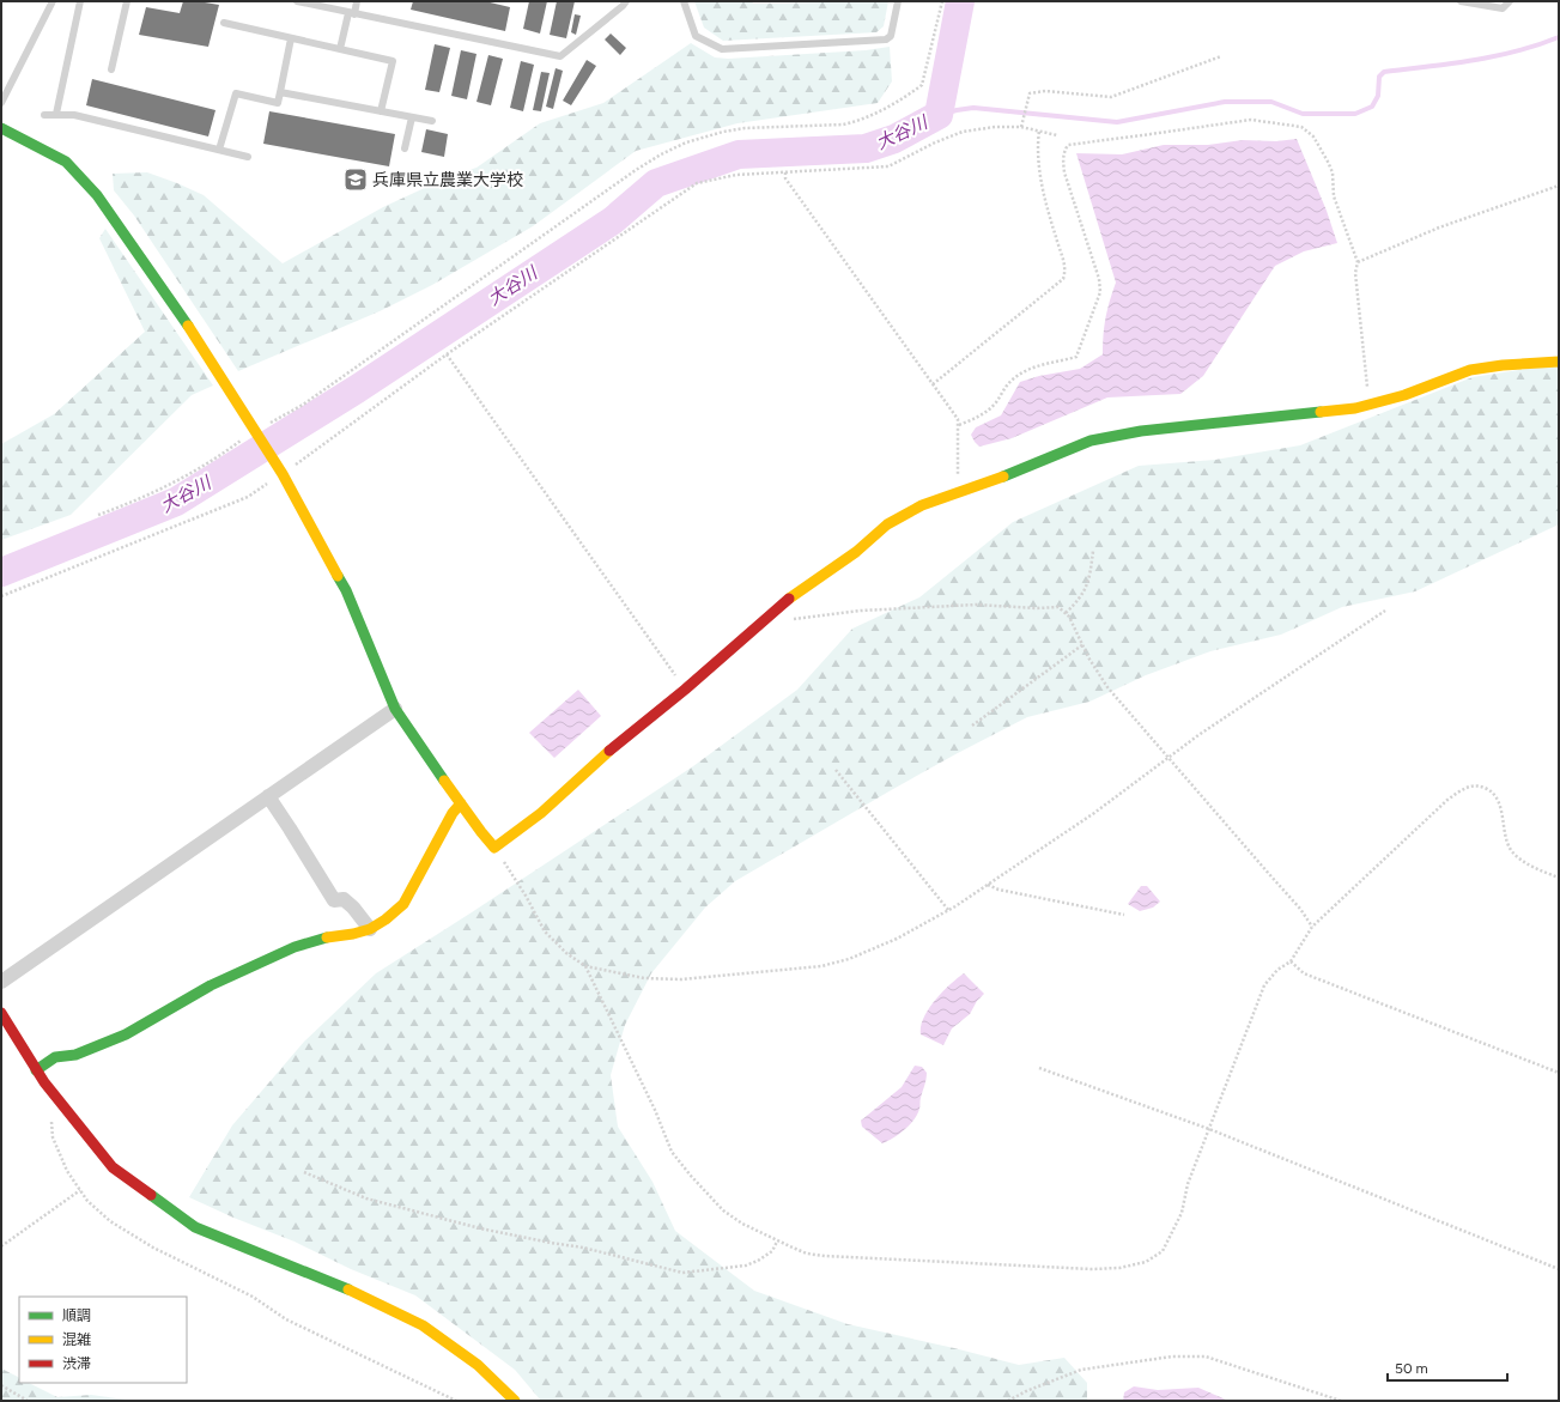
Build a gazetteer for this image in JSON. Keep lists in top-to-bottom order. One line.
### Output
{"water":["大谷川"],"places":{"school or university":["兵庫県立農業大学校"]},"legend":["順調","混雑","渋滞"],"scale_bar":"50 m"}
